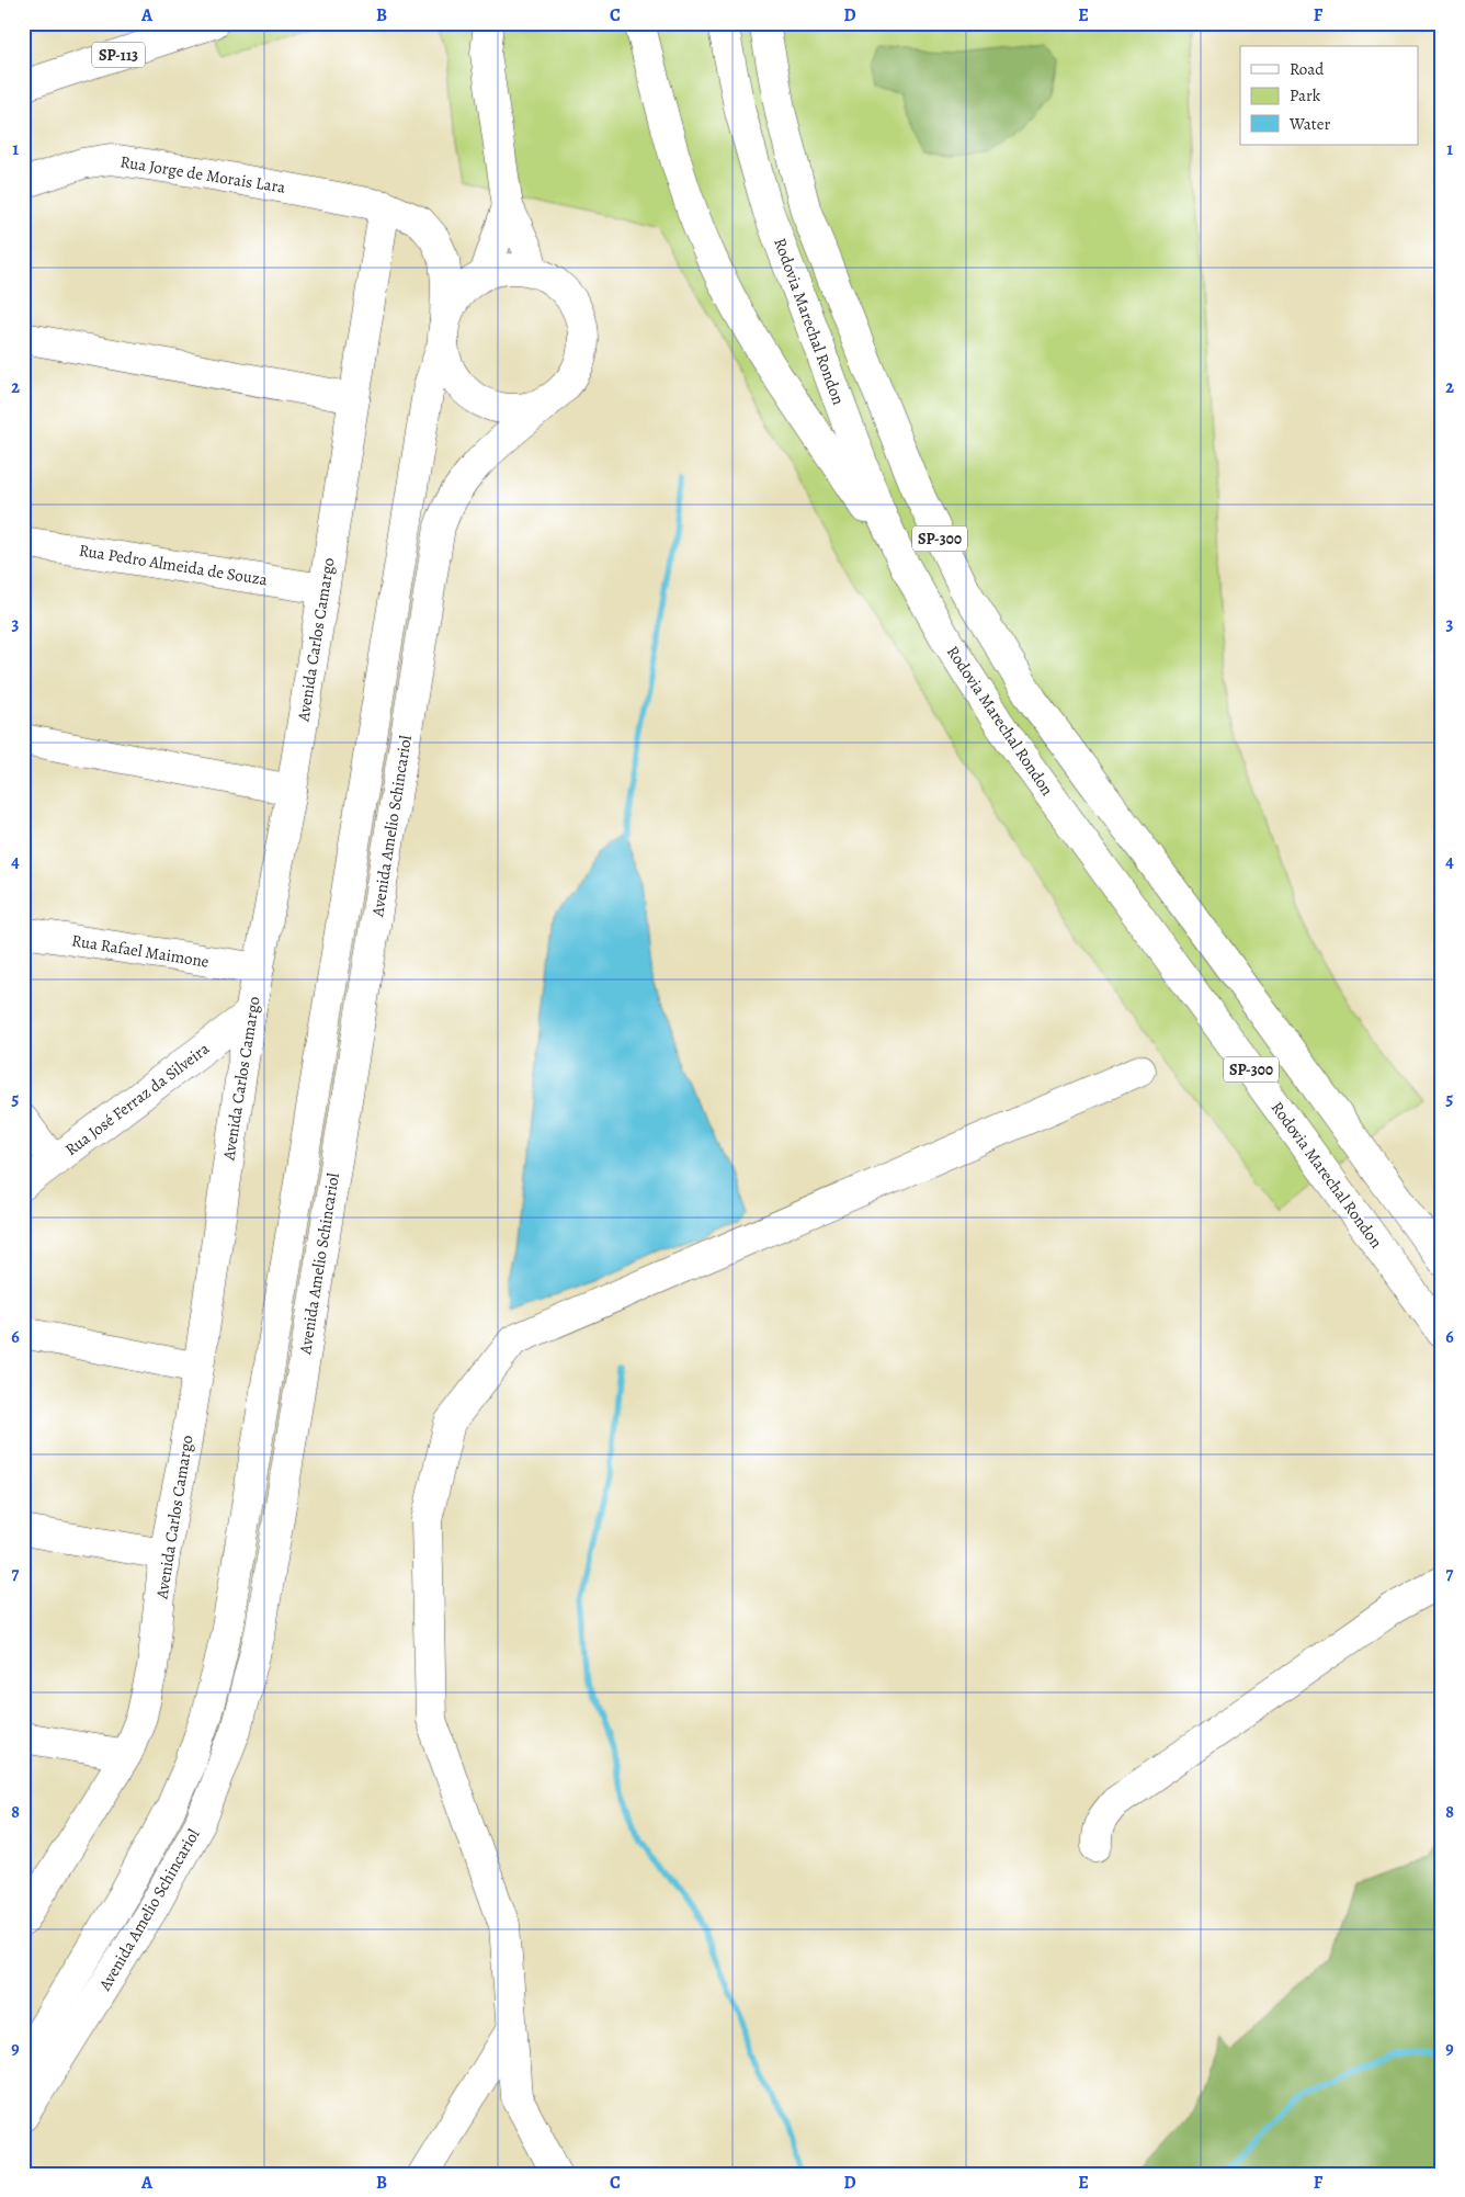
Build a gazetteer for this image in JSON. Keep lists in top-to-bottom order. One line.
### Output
{"streets":{"main road":["SP-113","Rua Jorge de Morais Lara","Rodovia Marechal Rondon","SP-300","Rua Pedro Almeida de Souza","Avenida Carlos Camargo","Avenida Amelio Schincariol","Rua Rafael Maimone","Rua José Ferraz da Silveira"]},"crossings":[["Rua Jorge de Morais Lara","Avenida Carlos Camargo"],["Rua Jorge de Morais Lara","Avenida Amelio Schincariol"],["Rua Pedro Almeida de Souza","Avenida Carlos Camargo"],["Avenida Carlos Camargo","Rua Rafael Maimone"],["Avenida Carlos Camargo","Rua José Ferraz da Silveira"]],"legend":["Road","Park","Water"],"grid":{"columns":["A","B","C","D","E","F"],"rows":["1","2","3","4","5","6","7","8","9"]}}
